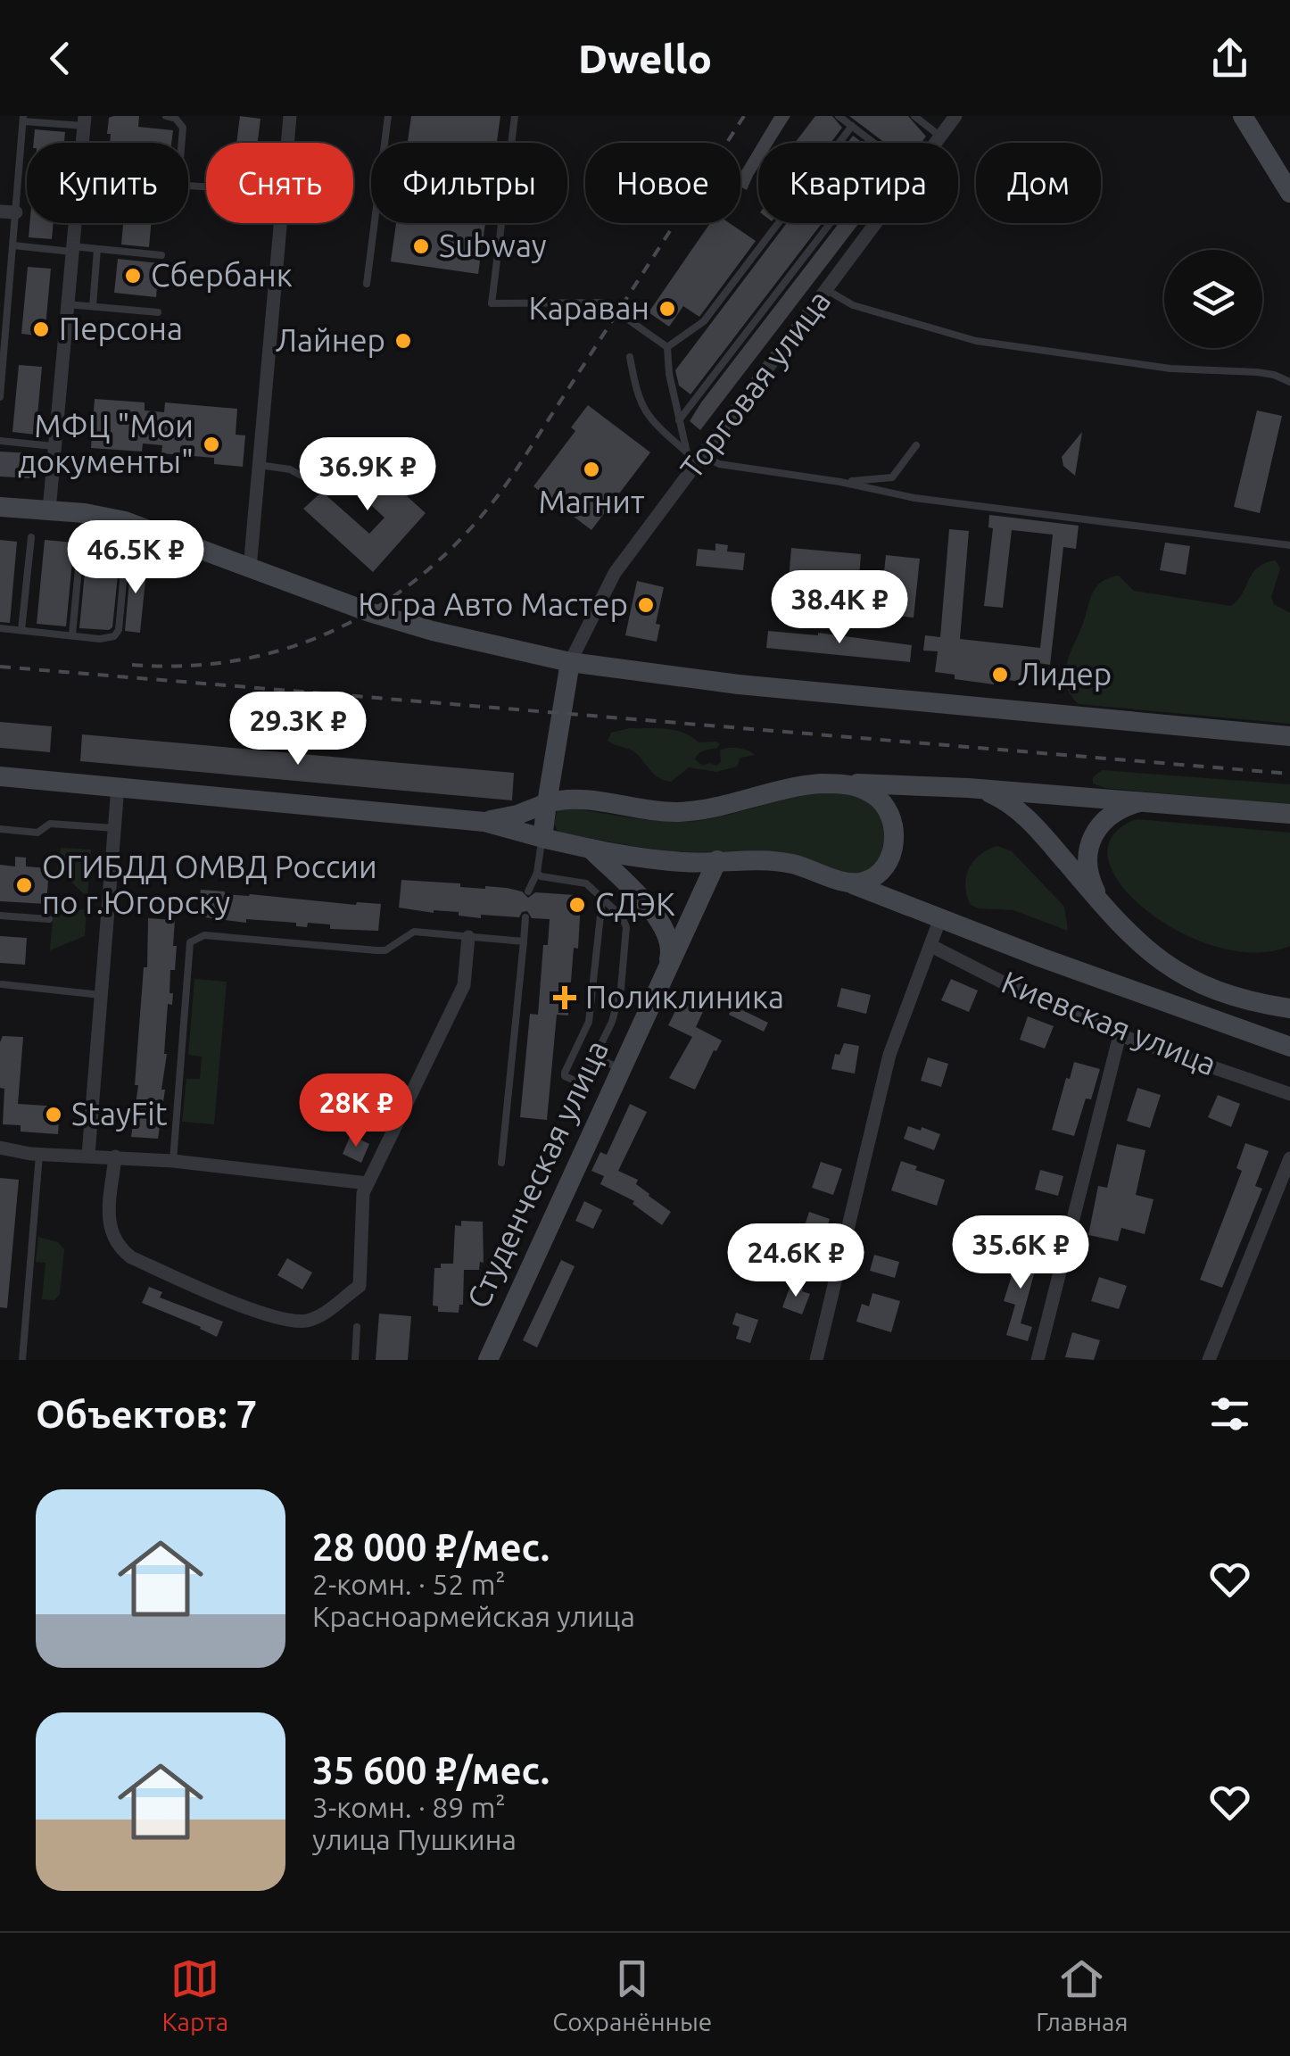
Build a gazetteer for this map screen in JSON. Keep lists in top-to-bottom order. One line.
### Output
{"streets":{"street":["Торговая улица","Киевская улица","Студенческая улица"]},"places":{"other":["Subway","Сбербанк","Караван","Персона","Лайнер","МФЦ \"Мои документы\"","Магнит","Югра Авто Мастер","Лидер","ОГИБДД ОМВД России по г.Югорску","СДЭК","StayFit"],"health":["Поликлиника"]},"page":{"header":"Dwello","chip":["Купить","Снять","Фильтры","Новое","Квартира","Дом"],"price":["36.9K ₽","46.5K ₽","38.4K ₽","29.3K ₽","28K ₽","35.6K ₽","24.6K ₽"],"heading":"Объектов: 7","list":[{"name":"28 000 ₽/мес.","note":"2-комн. · 52 m² · Красноармейская улица"},{"name":"35 600 ₽/мес.","note":"3-комн. · 89 m² · улица Пушкина"}],"tabs":["Карта","Сохранённые","Главная"]}}
